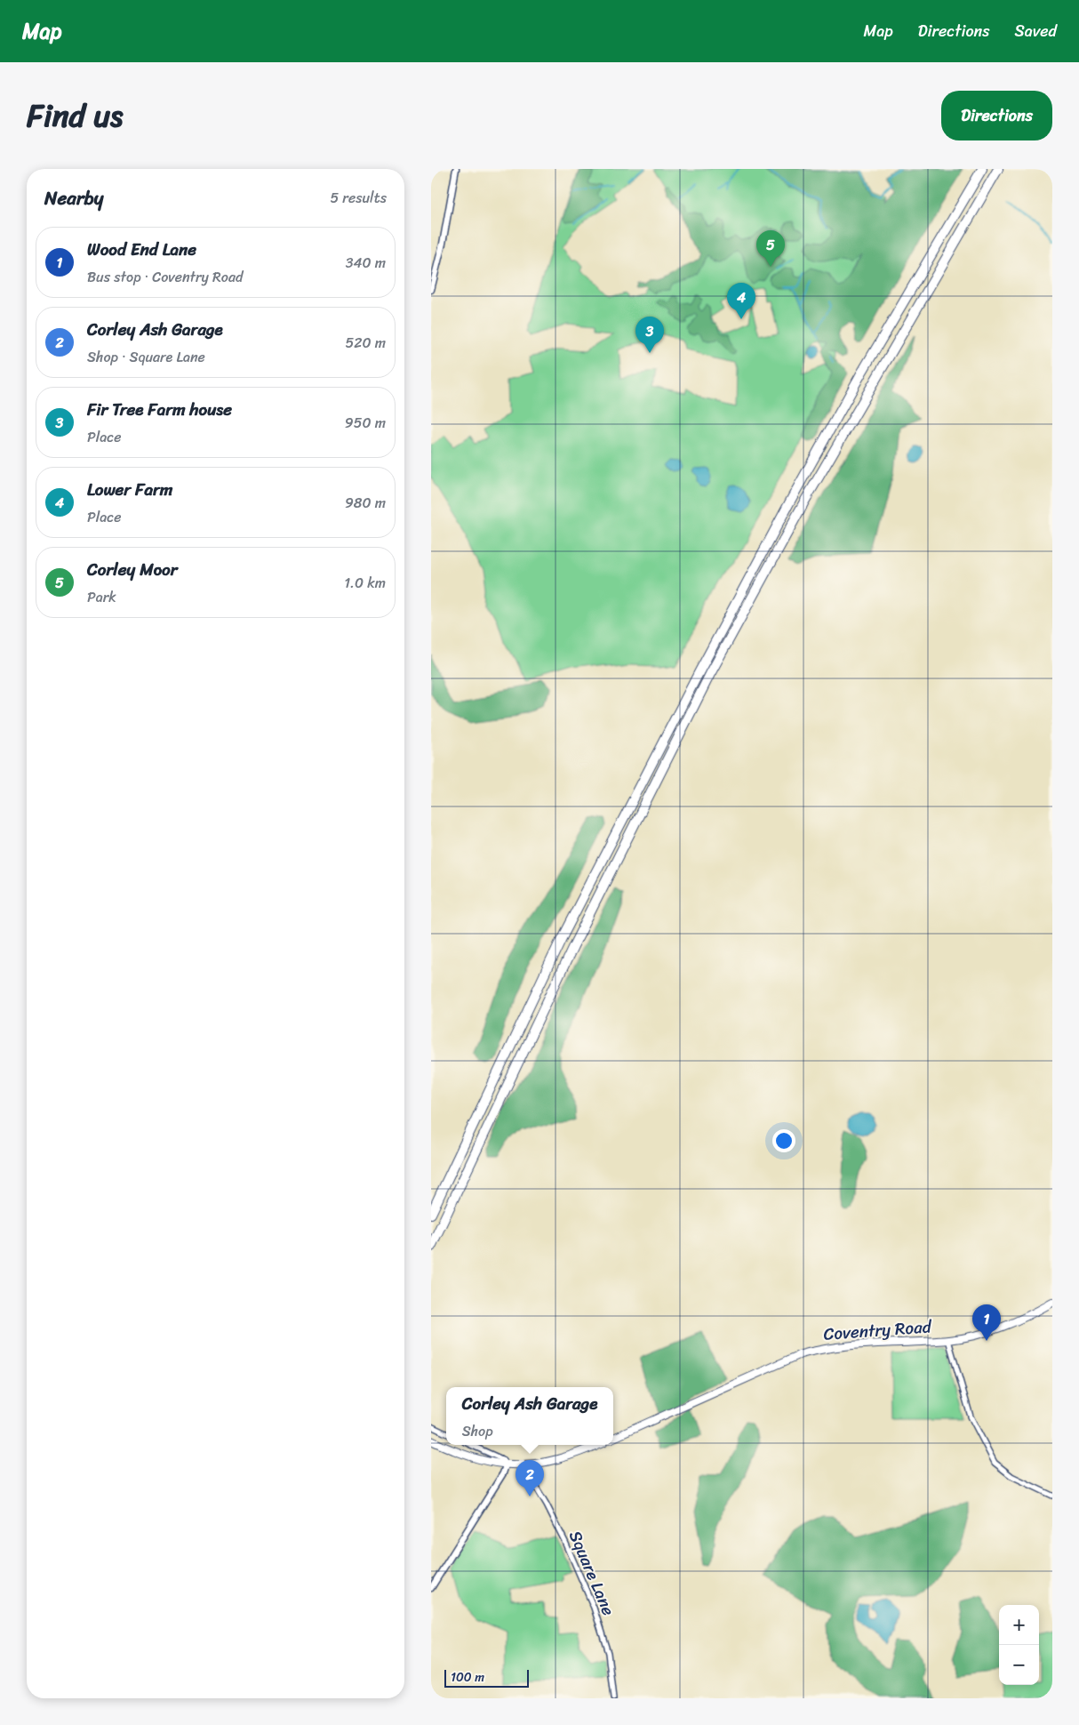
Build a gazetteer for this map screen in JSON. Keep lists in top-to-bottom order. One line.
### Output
{"streets":{"main road":["Coventry Road"],"street":["Square Lane"]},"scale_bar":"100 m","page":{"header":"Map","nav":["Map","Directions","Saved"],"title":"Find us","buttons":"Directions","heading":["Nearby","5 results"],"list":[{"mark":"1","name":"Wood End Lane","note":"Bus stop · Coventry Road","value":"340 m"},{"mark":"2","name":"Corley Ash Garage","note":"Shop · Square Lane","value":"520 m"},{"mark":"3","name":"Fir Tree Farm house","note":"Place","value":"950 m"},{"mark":"4","name":"Lower Farm","note":"Place","value":"980 m"},{"mark":"5","name":"Corley Moor","note":"Park","value":"1.0 km"}],"pins":["5","4","3","1","2"],"popup":["Corley Ash Garage","Shop"],"map_buttons":["+","−"],"scale":"100 m"}}
